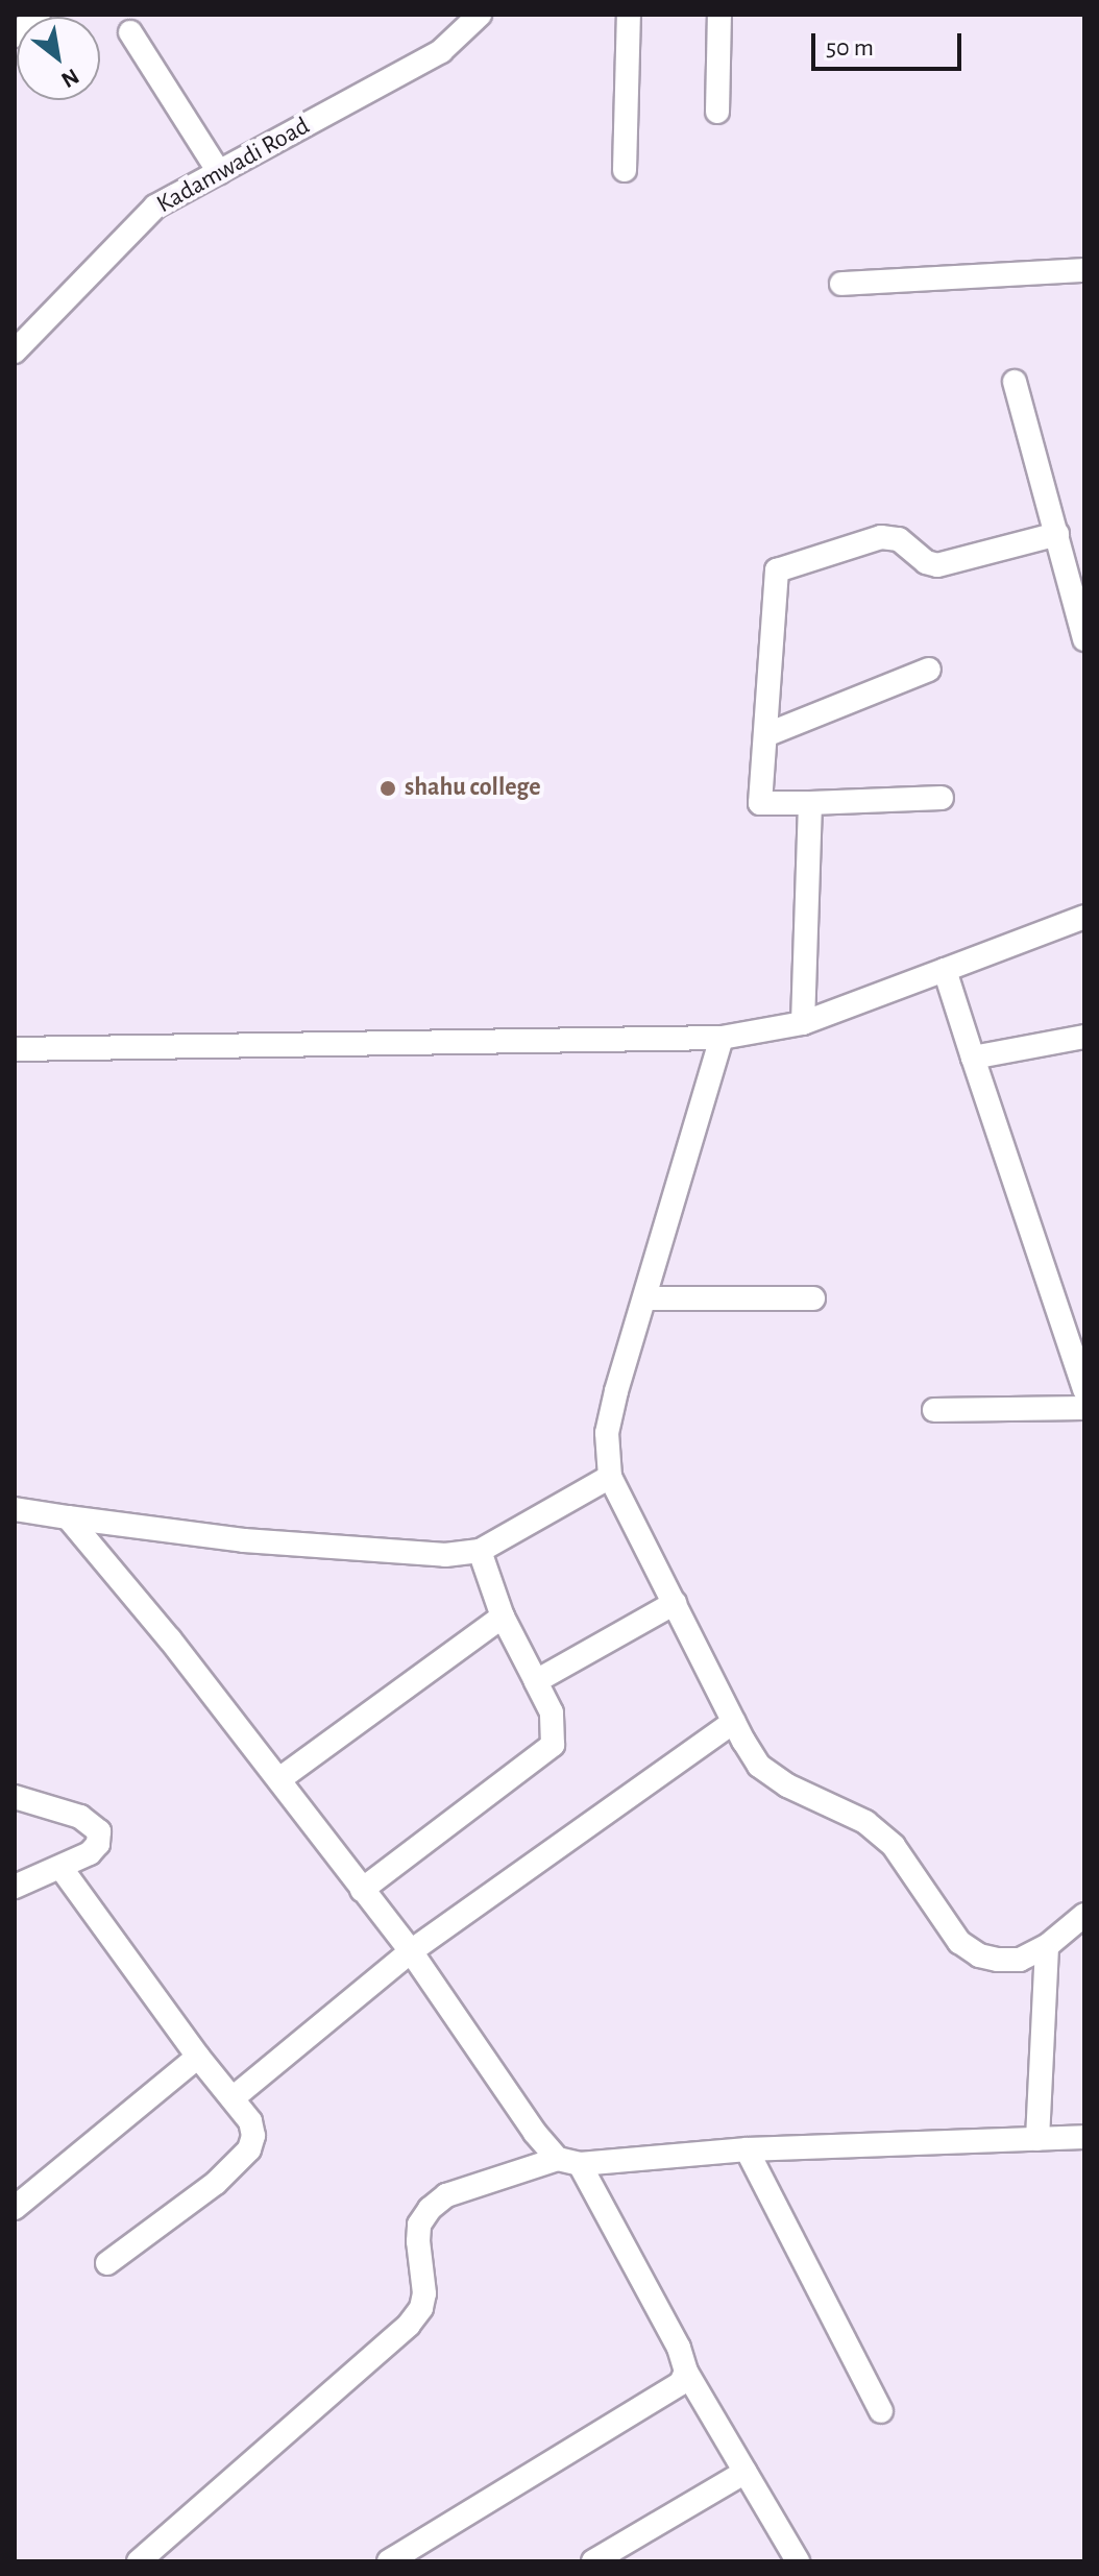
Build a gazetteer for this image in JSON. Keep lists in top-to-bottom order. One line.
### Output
{"streets":{"street":["Kadamwadi Road"]},"places":["shahu college"],"scale_bar":"50 m","north":"bottom right"}
